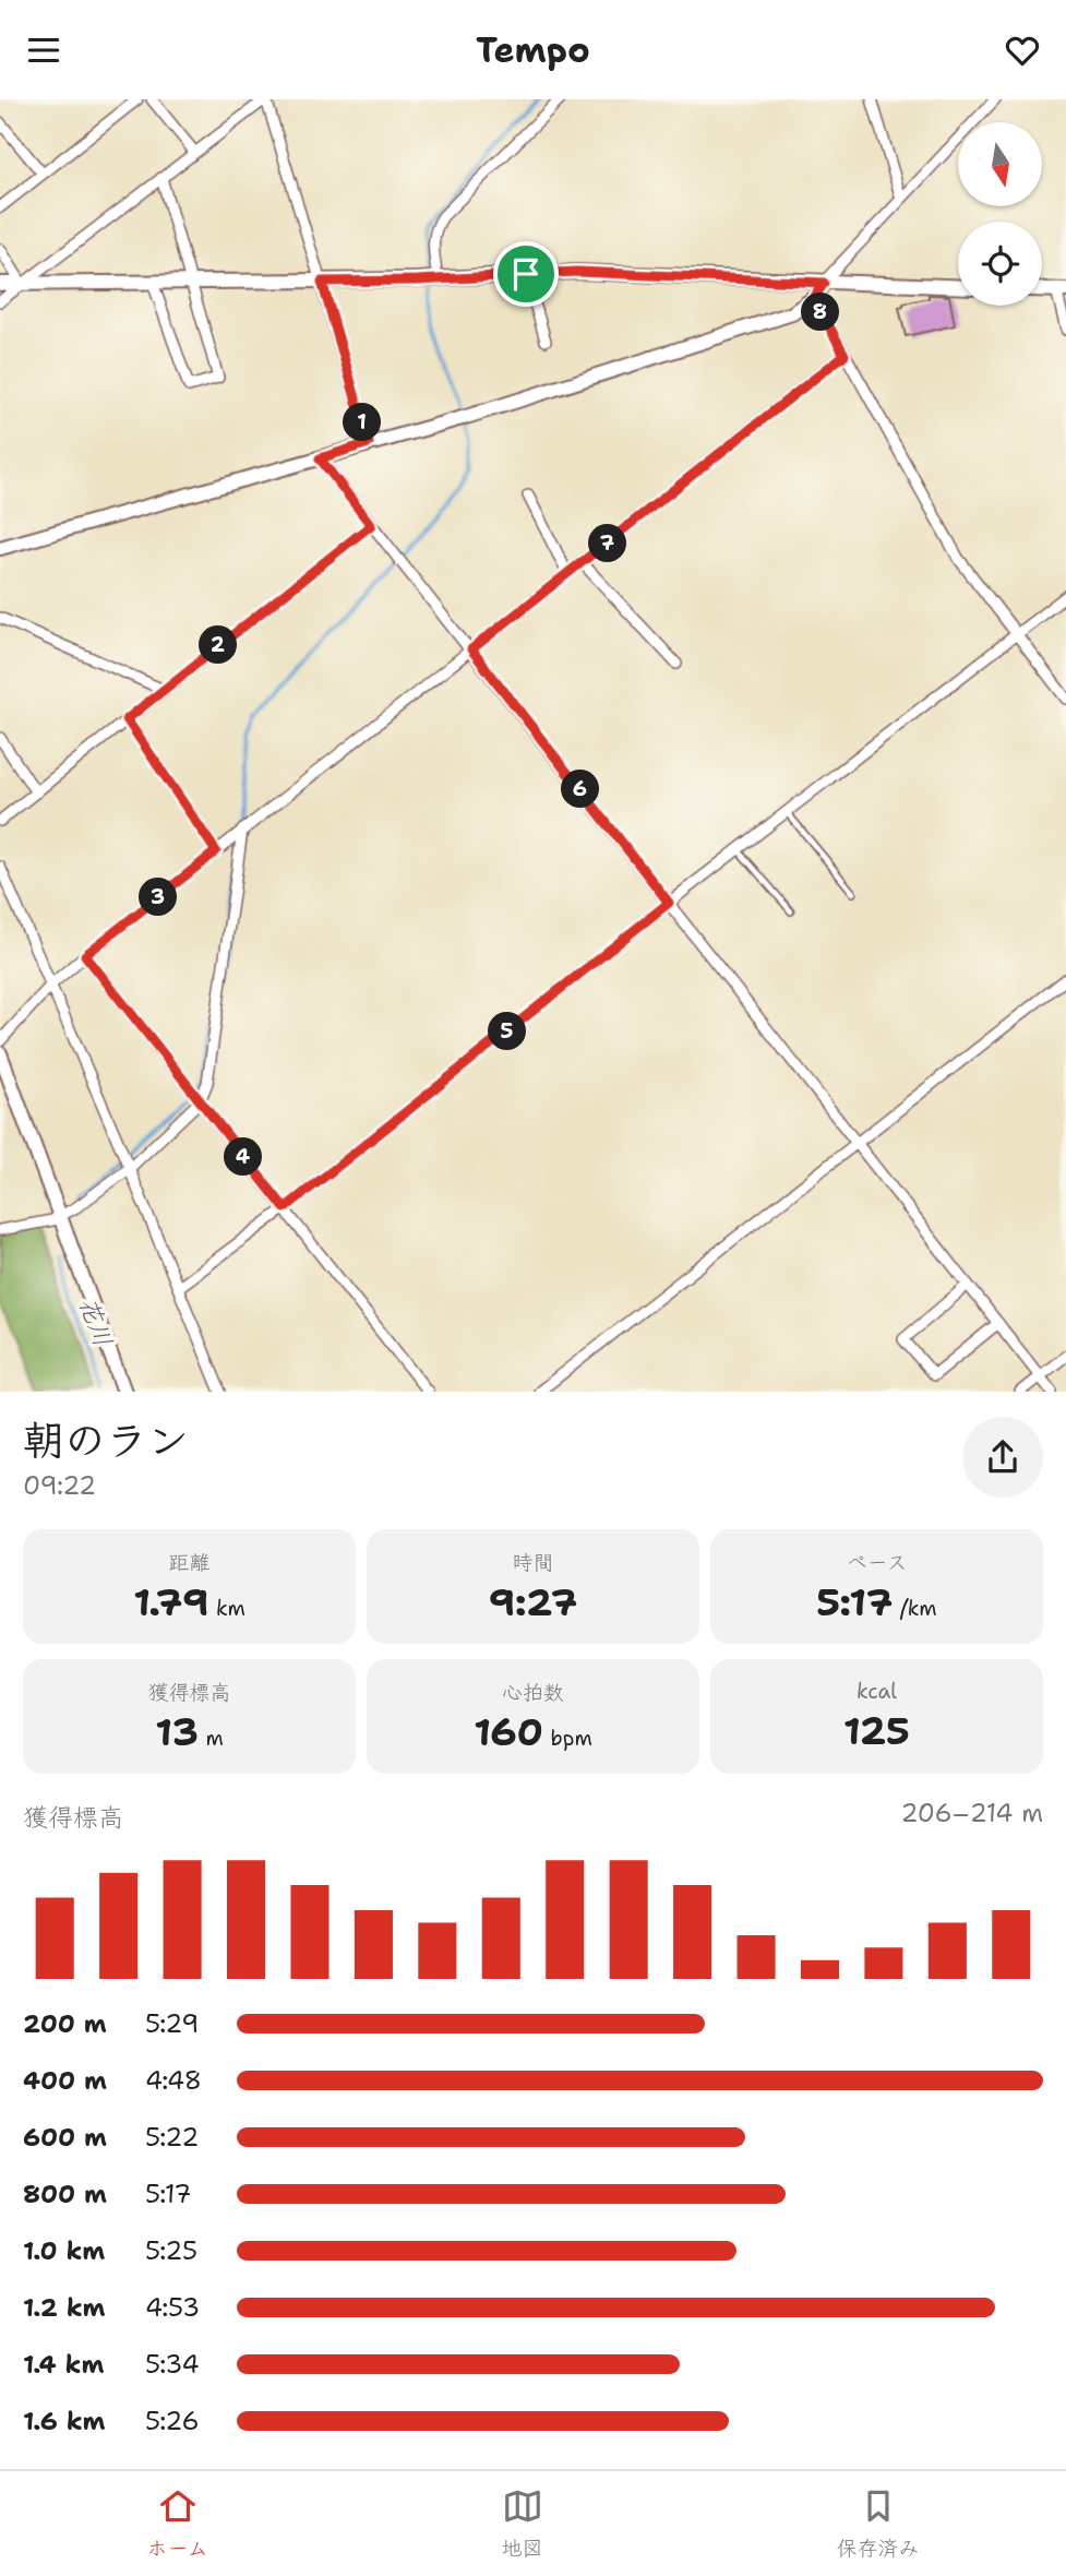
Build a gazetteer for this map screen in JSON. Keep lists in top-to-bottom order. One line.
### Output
{"water":["花川"],"north":"bottom","page":{"header":"Tempo","pins":["8","1","7","2","6","3","5","4"],"heading":["朝のラン","09:22"],"stats":[["距離","1.79 km"],["時間","9:27"],["ペース","5:17 /km"],["獲得標高","13 m"],["心拍数","160 bpm"],["kcal","125"]],"chart":["獲得標高","206–214 m"],"list":[{"name":"200 m","note":"5:29"},{"name":"400 m","note":"4:48"},{"name":"600 m","note":"5:22"},{"name":"800 m","note":"5:17"},{"name":"1.0 km","note":"5:25"},{"name":"1.2 km","note":"4:53"},{"name":"1.4 km","note":"5:34"},{"name":"1.6 km","note":"5:26"}],"tabs":["ホーム","地図","保存済み"]}}
